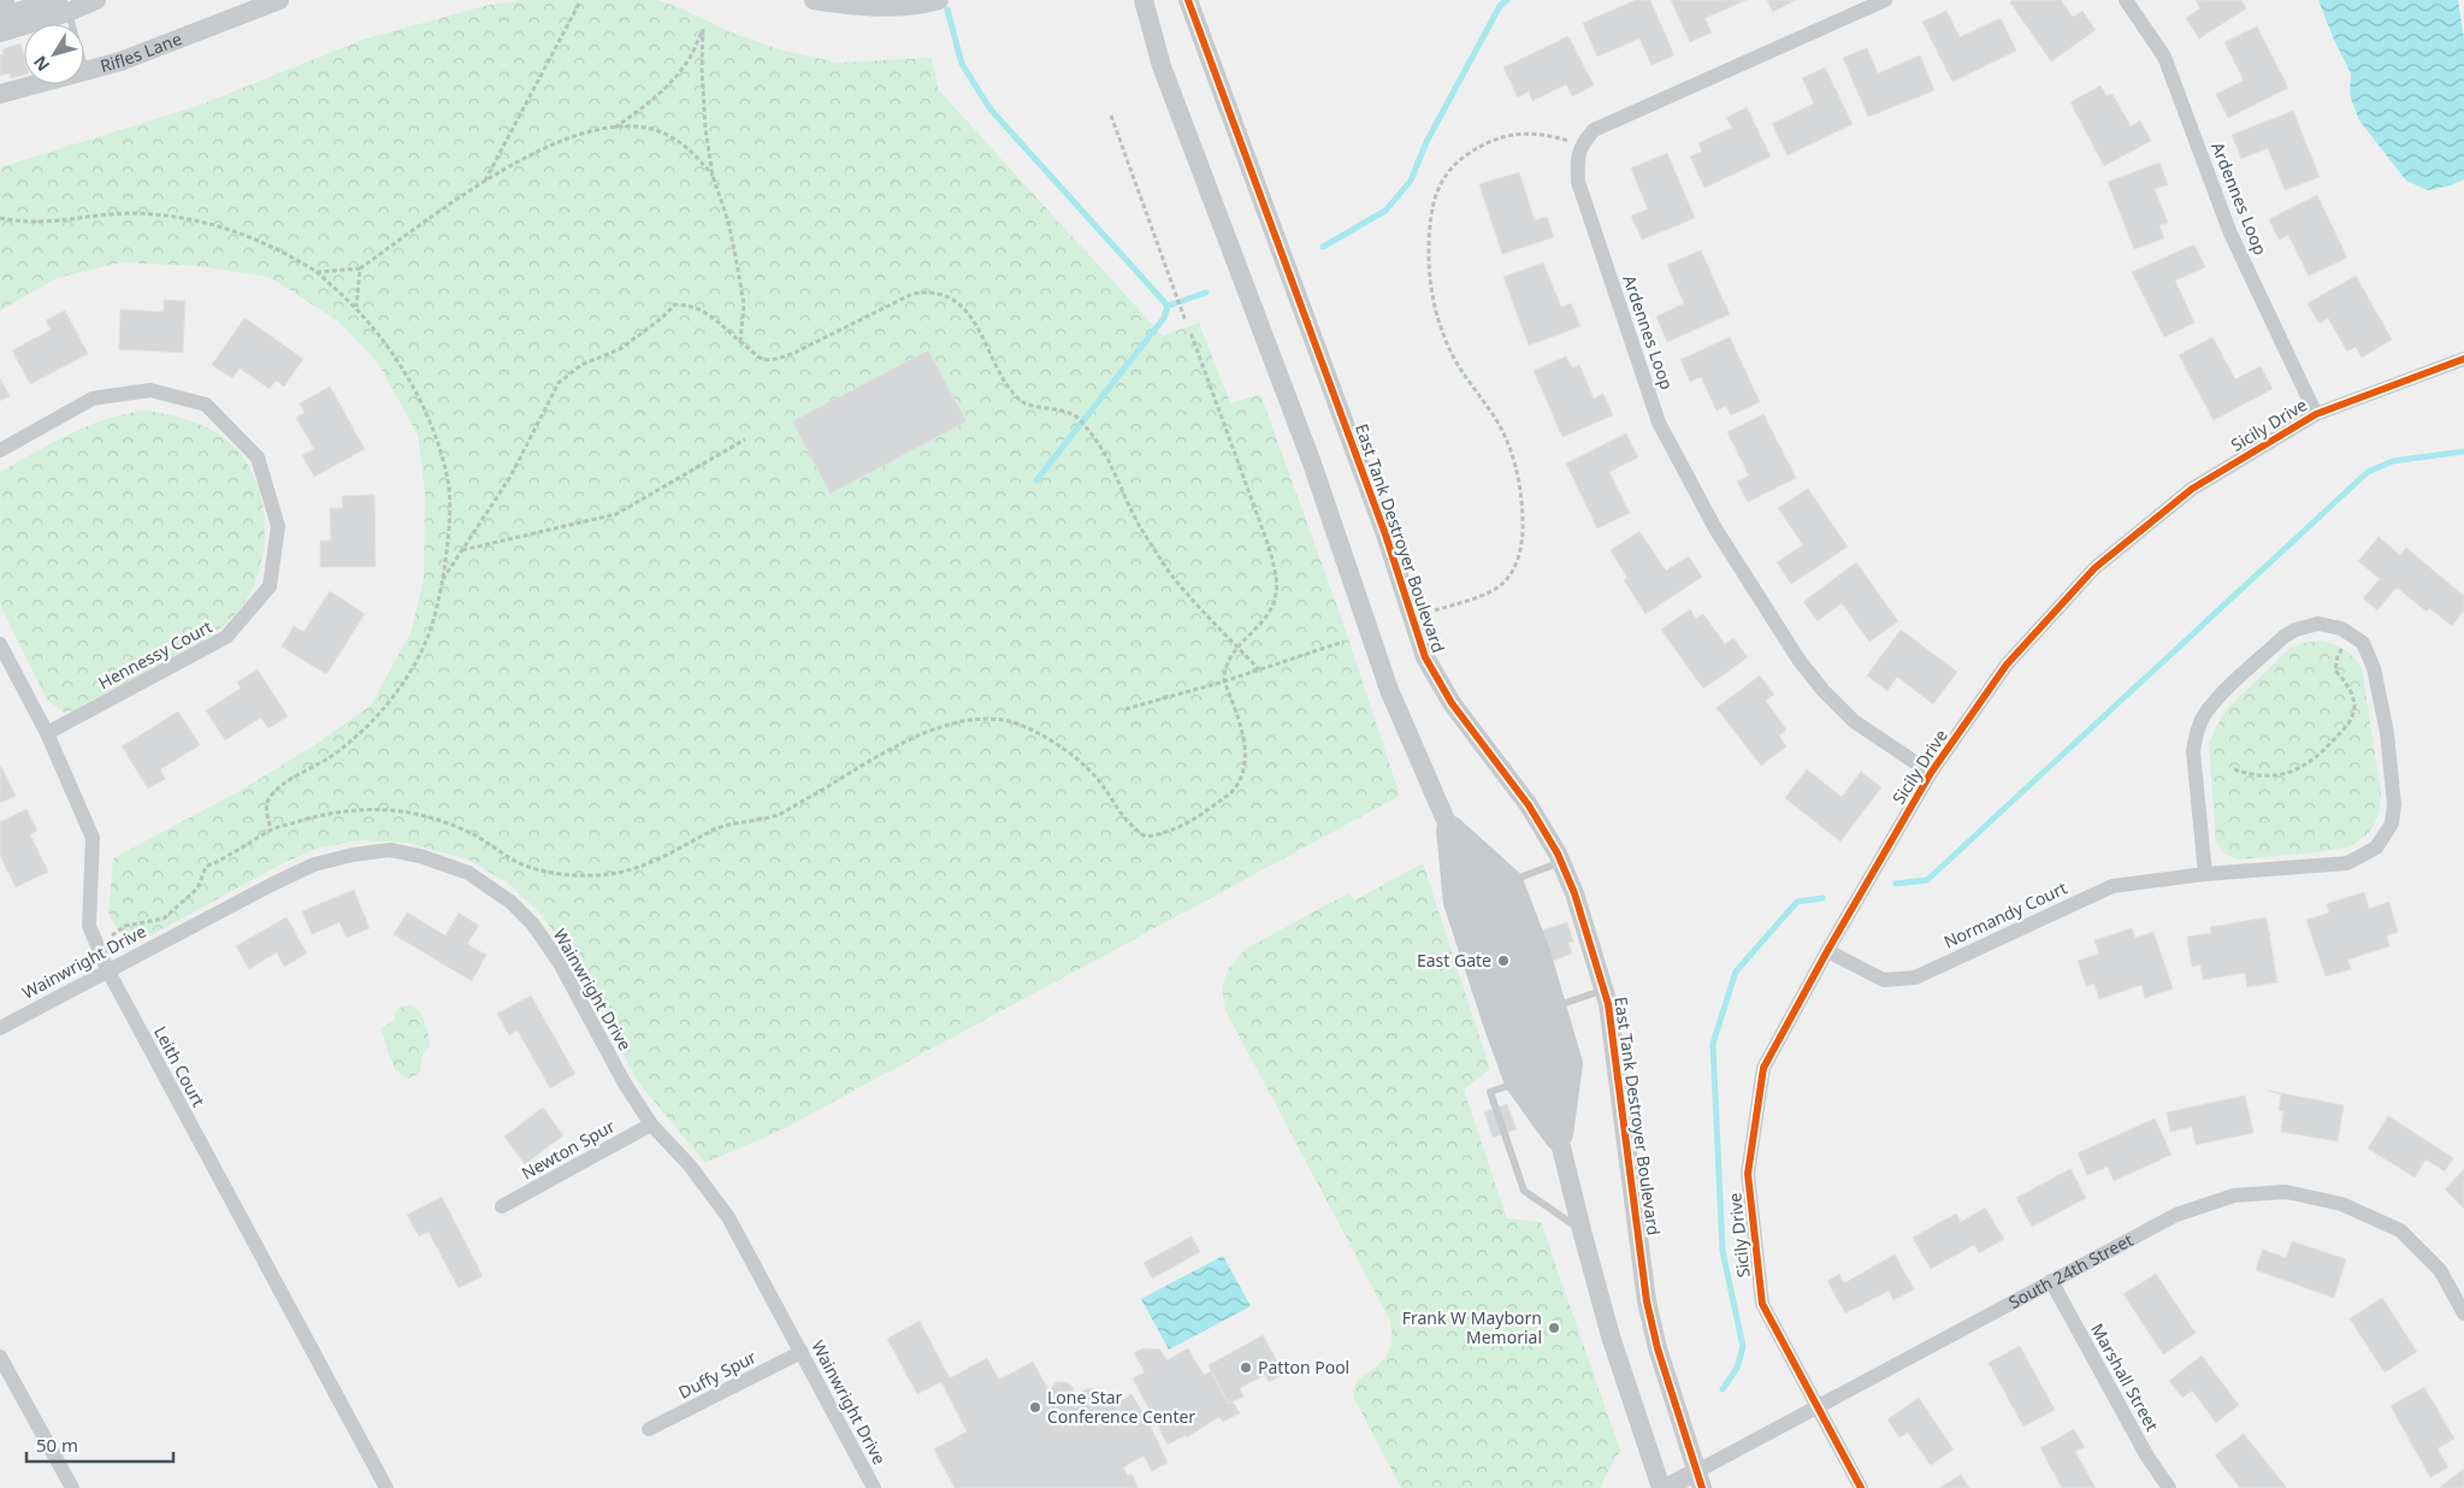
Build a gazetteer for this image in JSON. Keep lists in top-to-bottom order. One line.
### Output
{"streets":{"street":["Rifles Lane","Ardennes Loop","Sicily Drive","East Tank Destroyer Boulevard","Hennessy Court","Normandy Court","Wainwright Drive","Leith Court","Newton Spur","South 24th Street","Duffy Spur","Marshall Street"]},"crossings":[["Ardennes Loop","Sicily Drive"],["Sicily Drive","Normandy Court"],["Sicily Drive","South 24th Street"],["East Tank Destroyer Boulevard","South 24th Street"],["Hennessy Court","Leith Court"],["Wainwright Drive","Leith Court"],["Wainwright Drive","Newton Spur"],["Wainwright Drive","Duffy Spur"],["South 24th Street","Marshall Street"]],"places":["East Gate","Frank W Mayborn Memorial","Patton Pool","Lone Star Conference Center"],"scale_bar":"50 m","north":"bottom left"}
